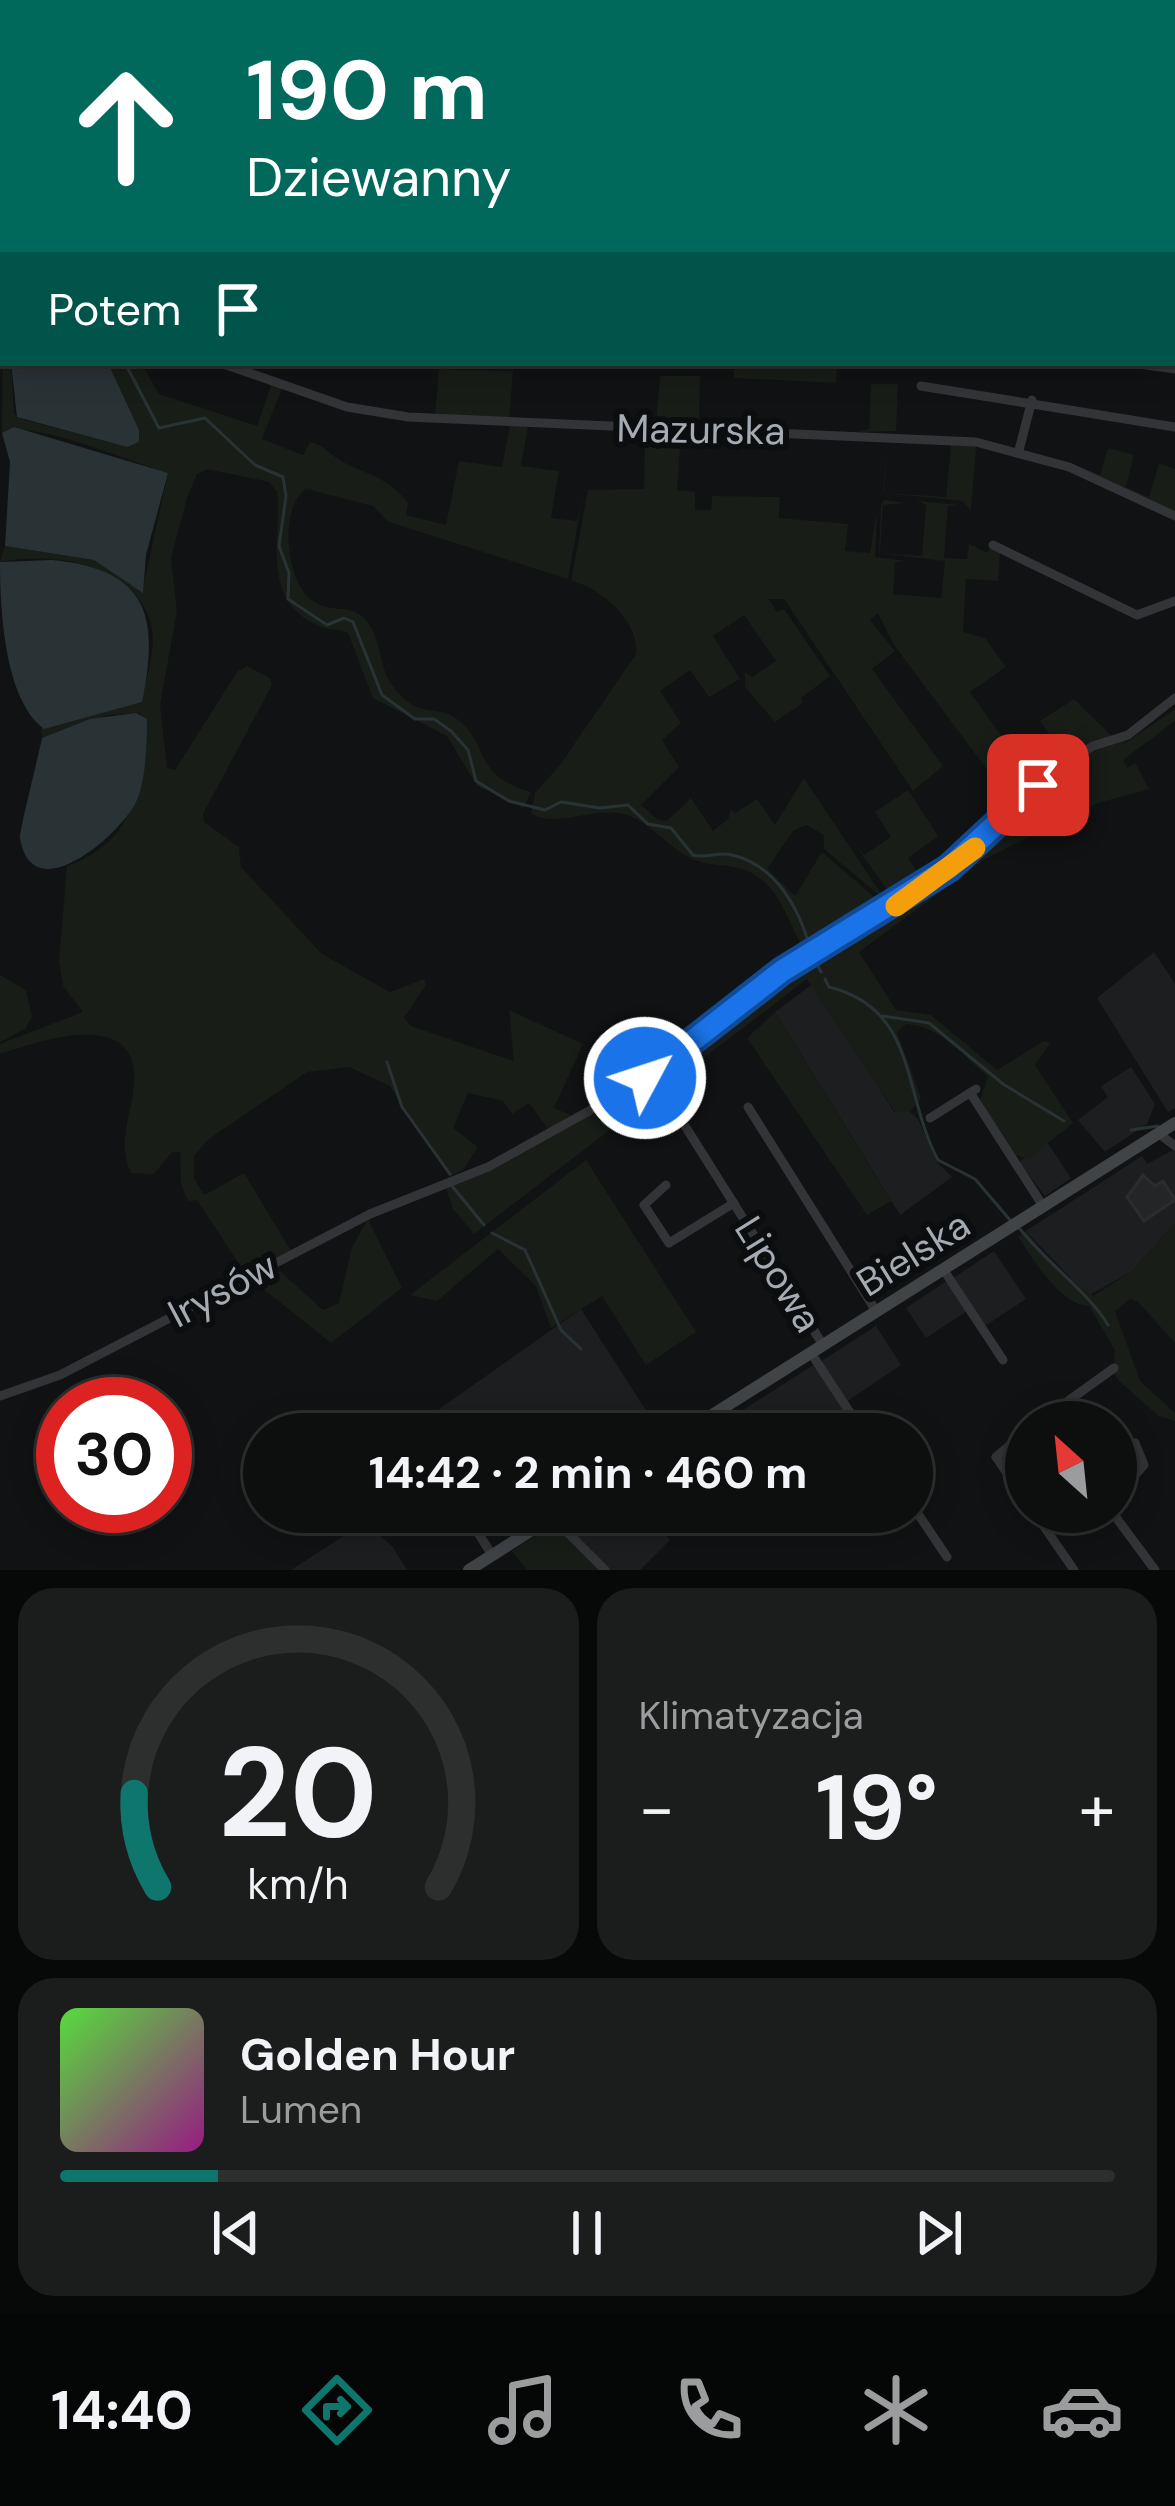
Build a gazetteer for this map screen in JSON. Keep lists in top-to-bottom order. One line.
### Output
{"streets":{"main road":["Bielska"],"street":["Mazurska","Lipowa","Irysów"]},"crossings":[["Bielska","Lipowa"]],"north":"top left","page":{"turn":["190 m","Dziewanny"],"then":"Potem","limit":"30","trip":"14:42 · 2 min · 460 m","tile":"Klimatyzacja","heat":["−","19°","+"],"song":["Golden Hour","Lumen"],"tabs":"14:40","gauge":["20","km/h"]}}
